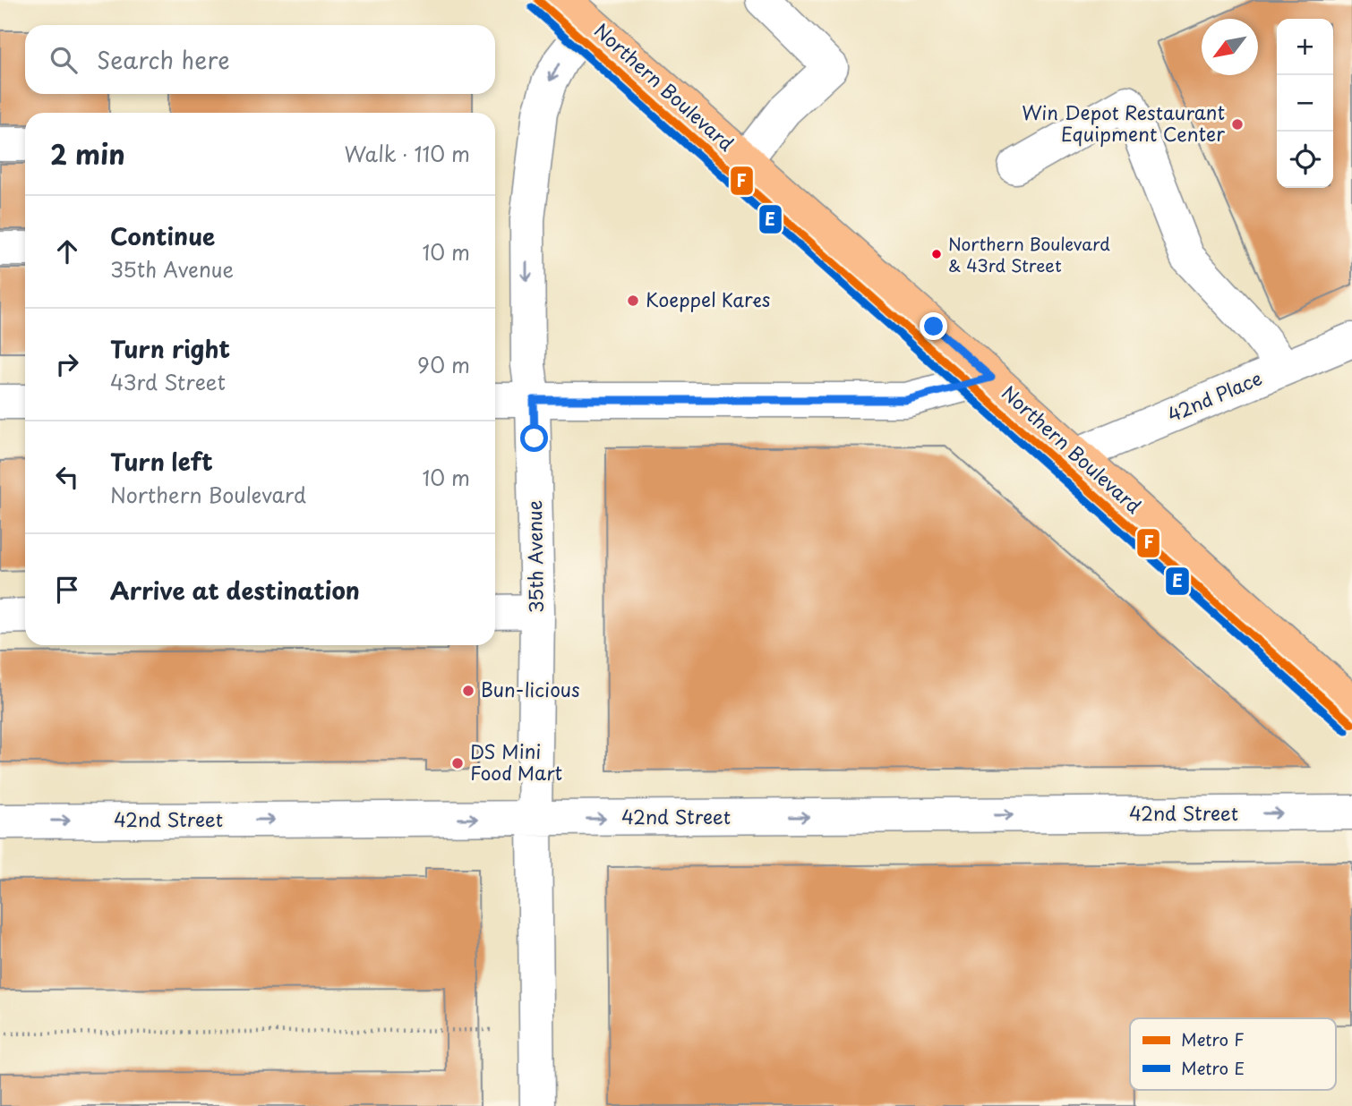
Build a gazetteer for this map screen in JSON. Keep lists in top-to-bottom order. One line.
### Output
{"streets":{"main road":["Northern Boulevard"],"street":["42nd Place","35th Avenue","42nd Street"]},"crossings":[["Northern Boulevard","42nd Place"],["Northern Boulevard","35th Avenue"],["35th Avenue","42nd Street"]],"one_way":["42nd Street"],"places":["Win Depot Restaurant Equipment Center","Northern Boulevard & 43rd Street","Koeppel Kares","Bun-licious","DS Mini Food Mart"],"lines":["metro line F","metro line E"],"legend":["Metro F","Metro E"],"north":"bottom left","page":{"map_buttons":["+","−"],"search":"Search here","heading":["2 min","Walk · 110 m"],"list":[["Continue","35th Avenue","10 m"],["Turn right","43rd Street","90 m"],["Turn left","Northern Boulevard","10 m"],"Arrive at destination"]}}
